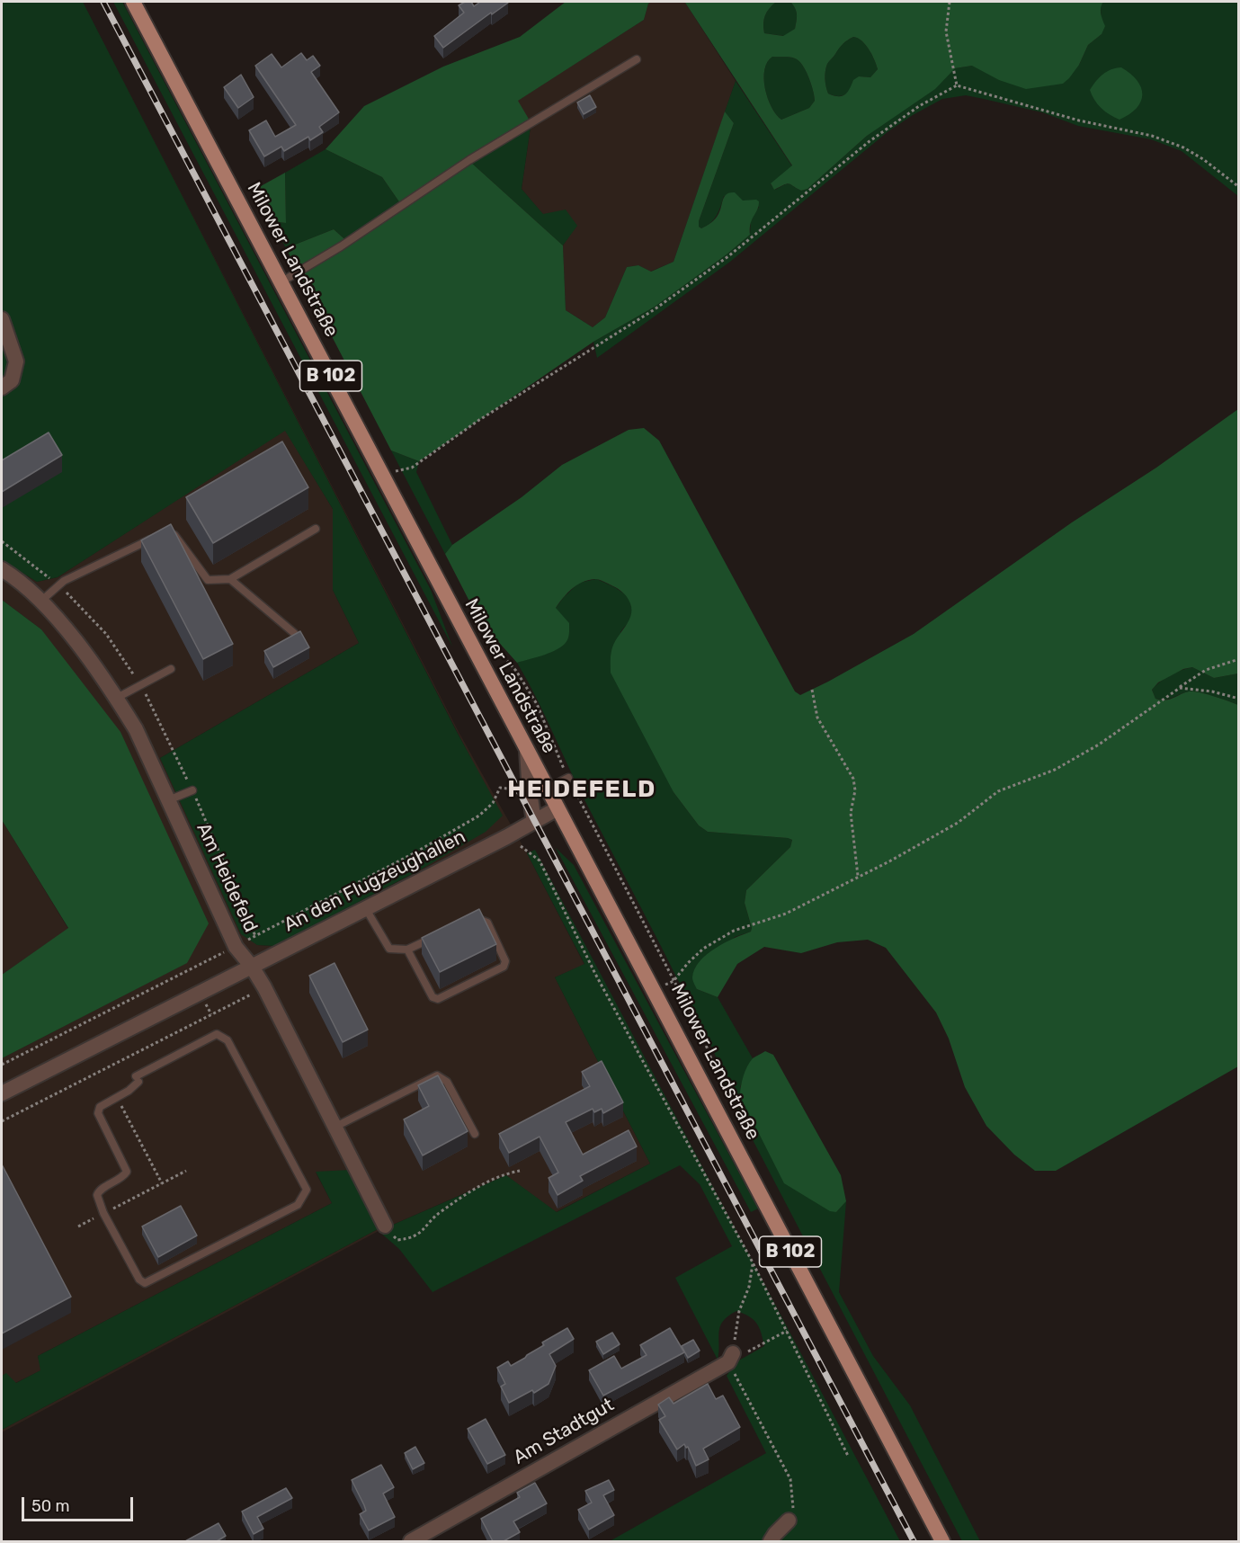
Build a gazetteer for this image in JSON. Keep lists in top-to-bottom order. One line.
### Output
{"streets":{"main road":["Milower Landstraße","B 102"],"street":["Am Heidefeld","An den Flugzeughallen","Am Stadtgut"]},"crossings":[["Milower Landstraße","An den Flugzeughallen"],["Am Heidefeld","An den Flugzeughallen"]],"districts":["HEIDEFELD"],"scale_bar":"50 m"}
